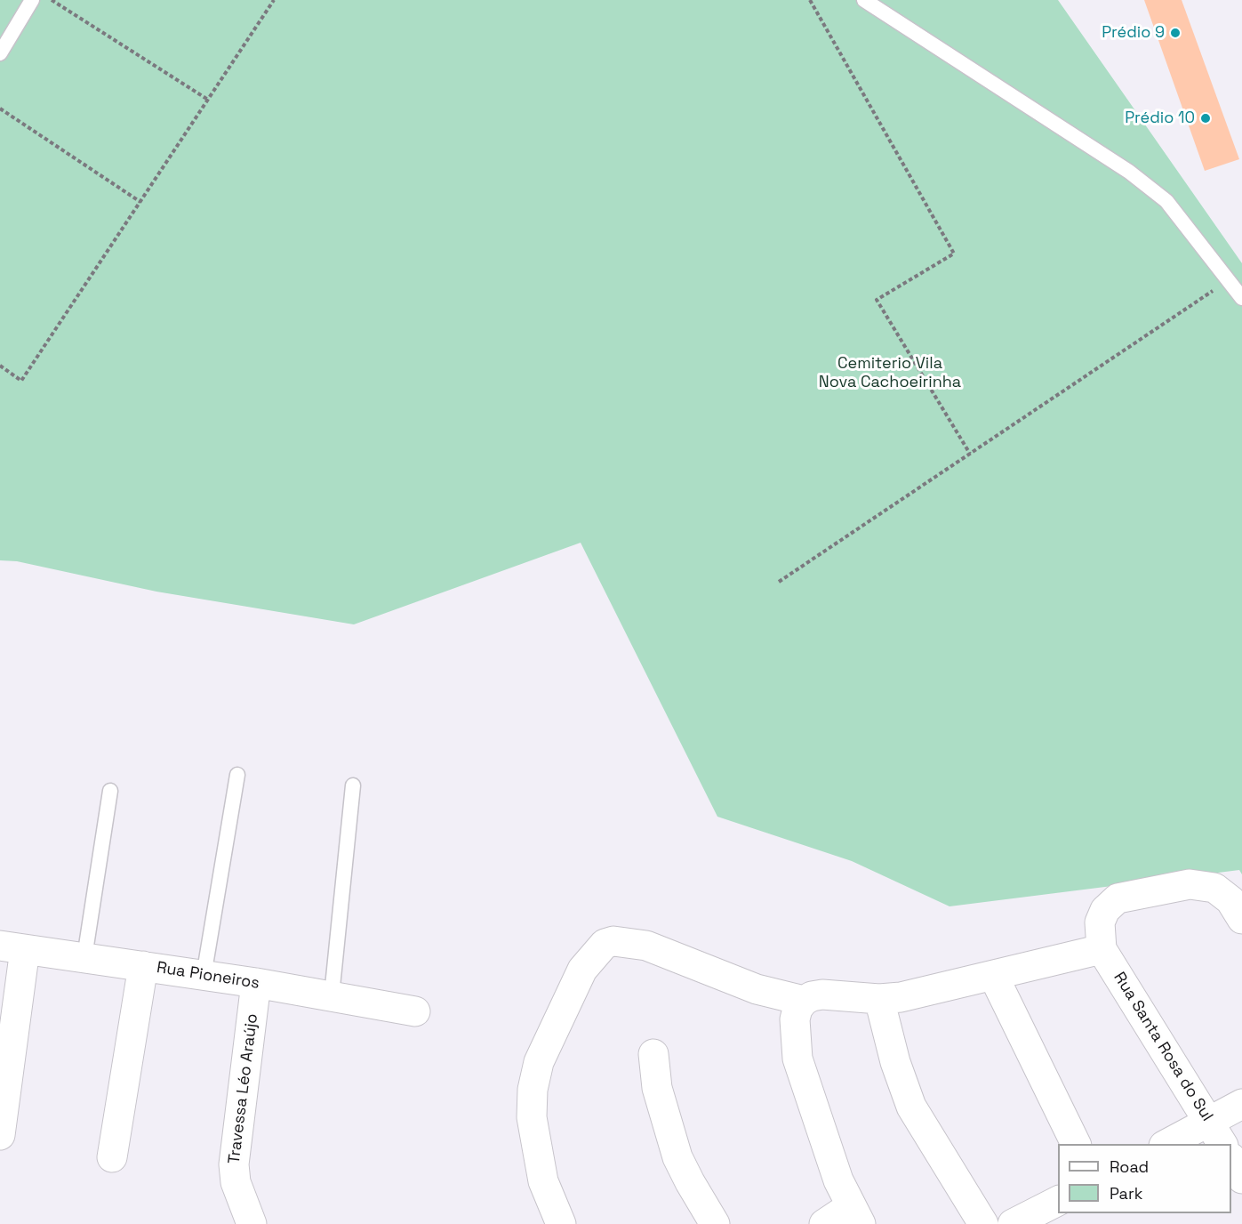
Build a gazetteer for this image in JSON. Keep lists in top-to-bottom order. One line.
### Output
{"streets":{"street":["Rua Pioneiros","Rua Santa Rosa do Sul","Travessa Léo Araújo"]},"crossings":[["Rua Pioneiros","Travessa Léo Araújo"]],"parks":["Cemiterio Vila Nova Cachoeirinha"],"places":["Prédio 9","Prédio 10"],"legend":["Road","Park"]}
